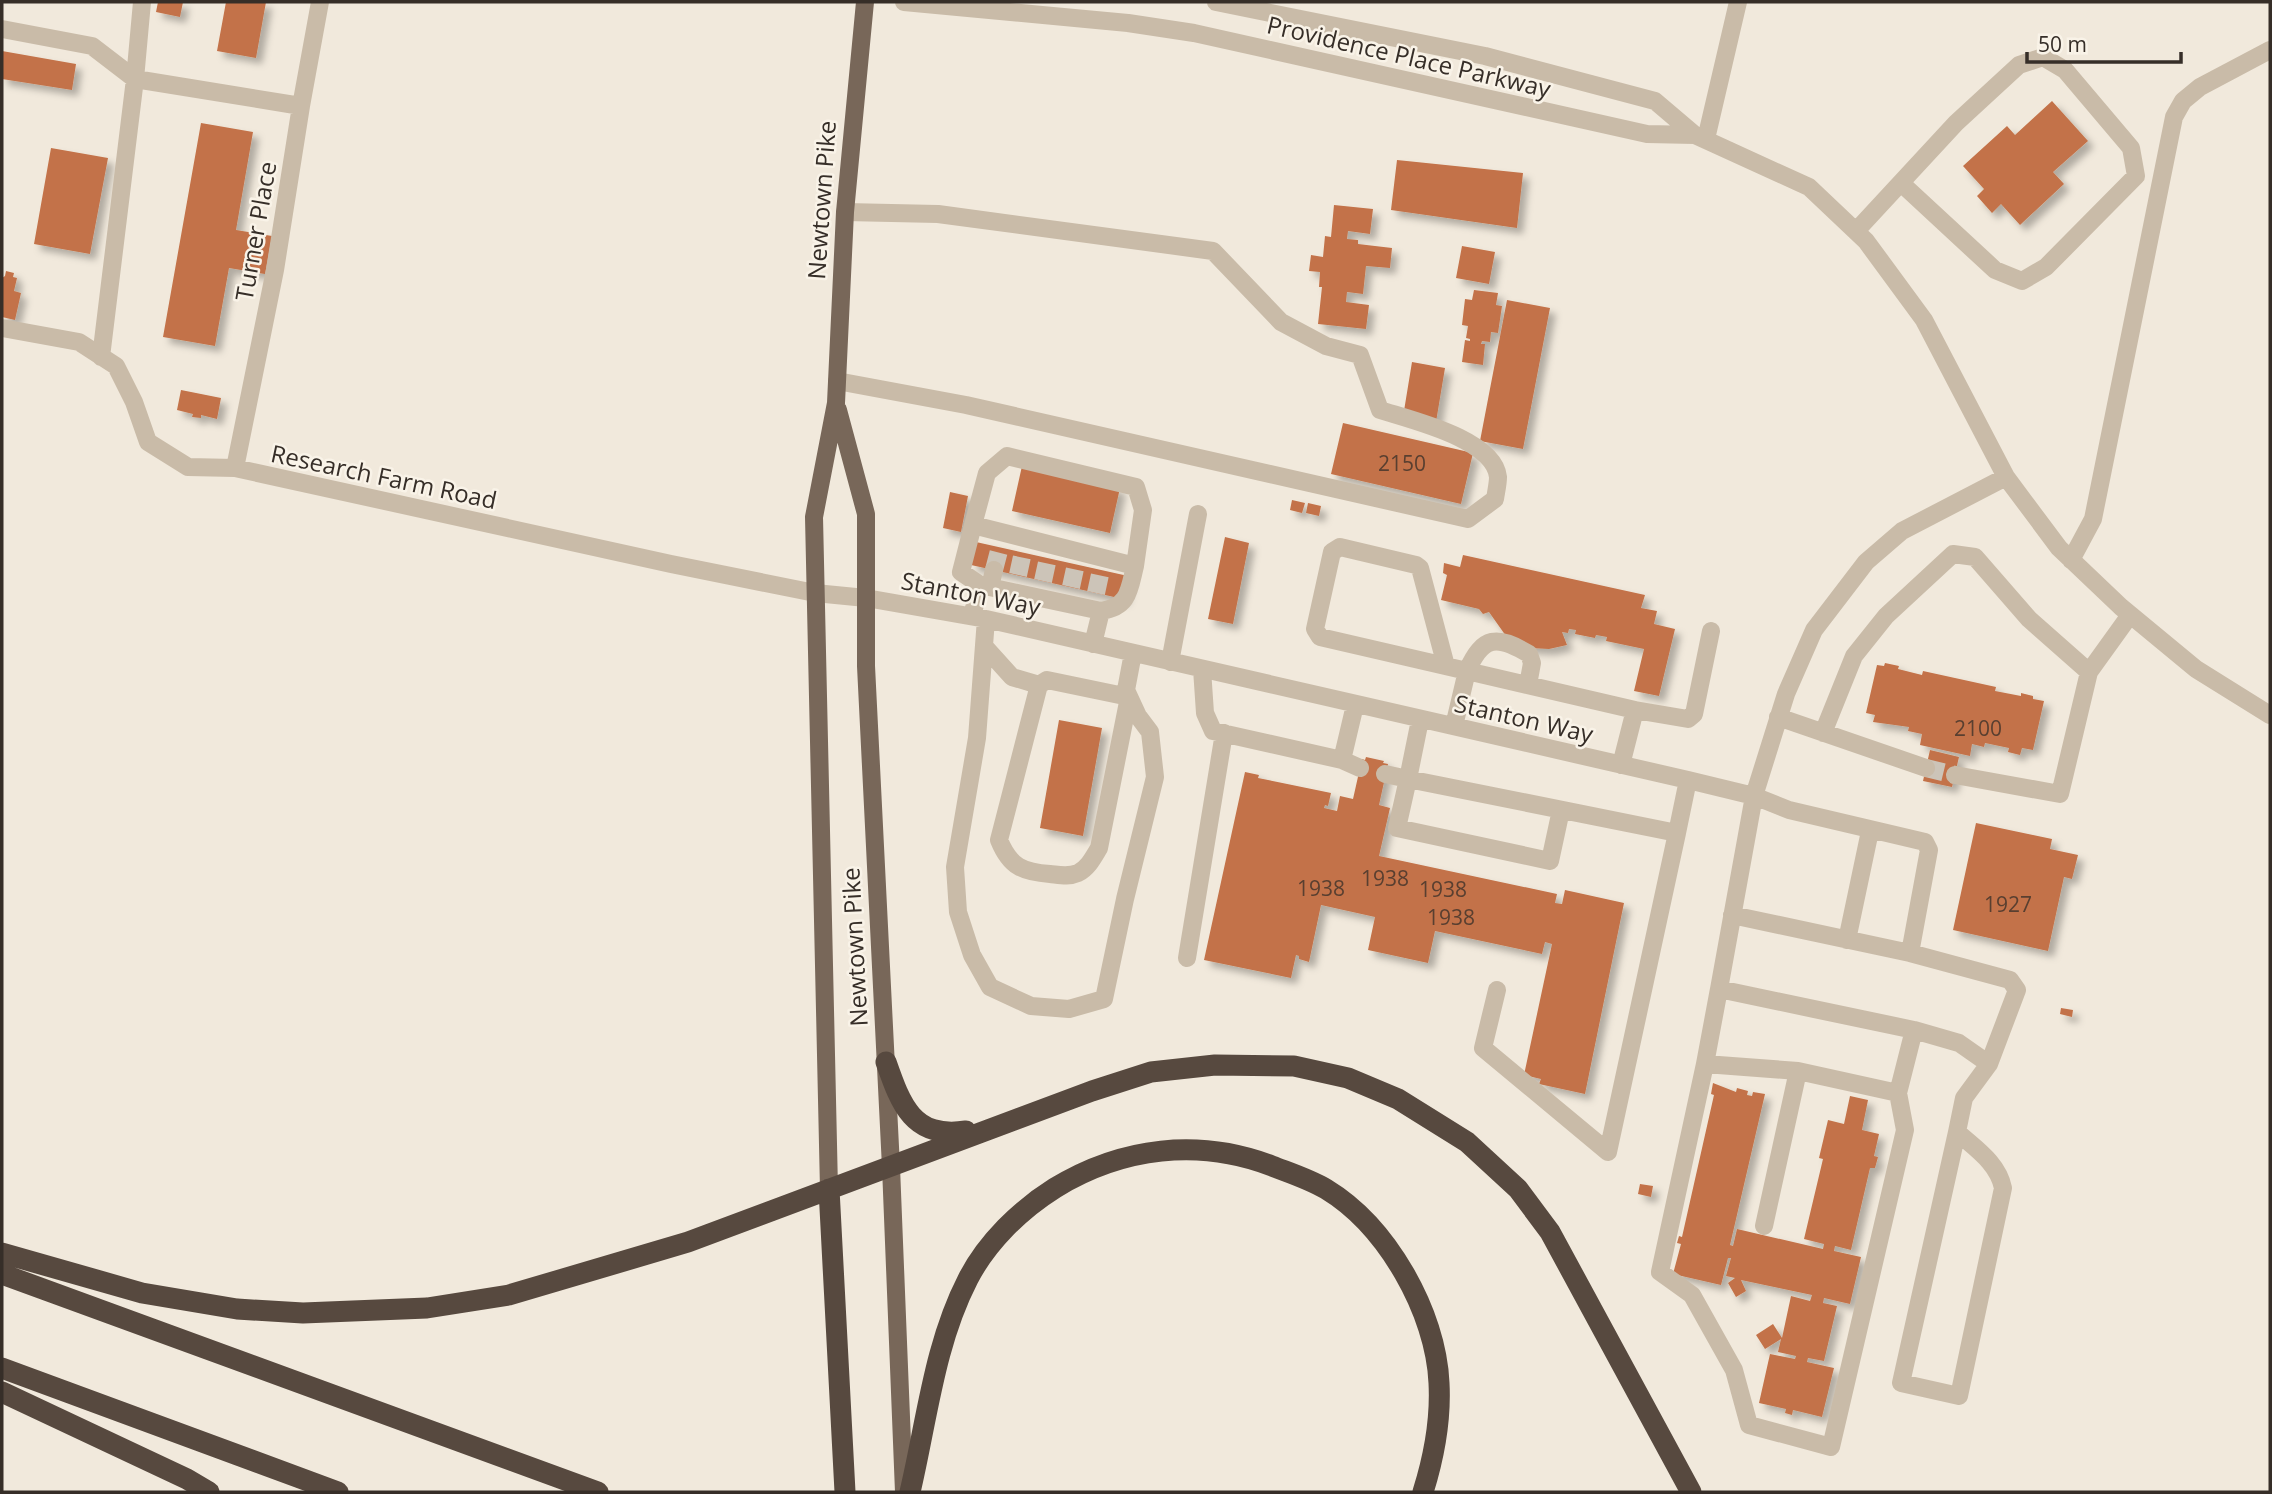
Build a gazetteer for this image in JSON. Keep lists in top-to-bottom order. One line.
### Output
{"streets":{"highway":["Newtown Pike"],"street":["Providence Place Parkway","Turner Place","Research Farm Road","Stanton Way"]},"crossings":[["Newtown Pike","Research Farm Road"],["Newtown Pike","Stanton Way"],["Turner Place","Research Farm Road"],["Research Farm Road","Stanton Way"]],"house_numbers":["2150","2100","1938","1938","1938","1927","1938"],"scale_bar":"50 m"}
